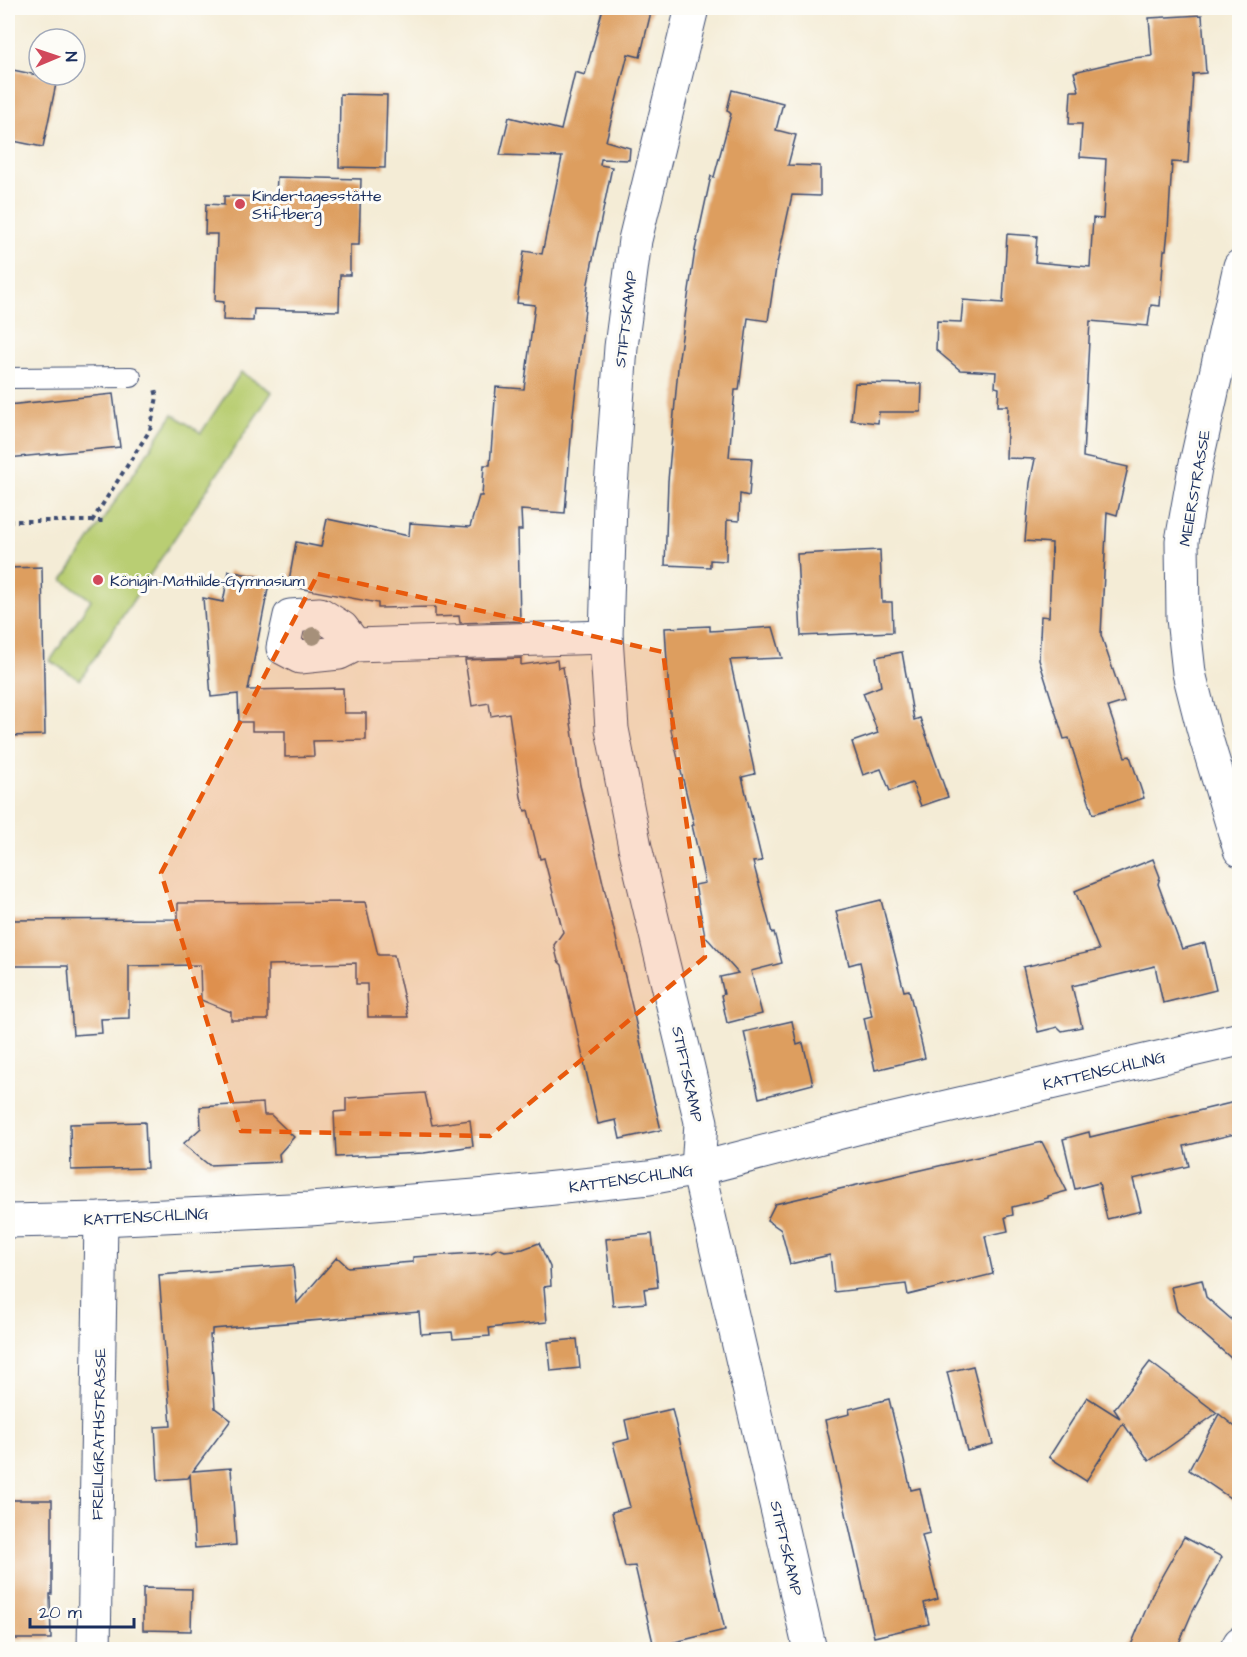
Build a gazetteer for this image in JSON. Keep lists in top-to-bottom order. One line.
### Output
{"streets":{"street":["STIFTSKAMP","MEIERSTRASSE","KATTENSCHLING","FREILIGRATHSTRASSE"]},"crossings":[["STIFTSKAMP","KATTENSCHLING"],["KATTENSCHLING","FREILIGRATHSTRASSE"]],"places":["Kindertagesstätte Stiftberg","Königin-Mathilde-Gymnasium"],"scale_bar":"20 m","north":"right"}
